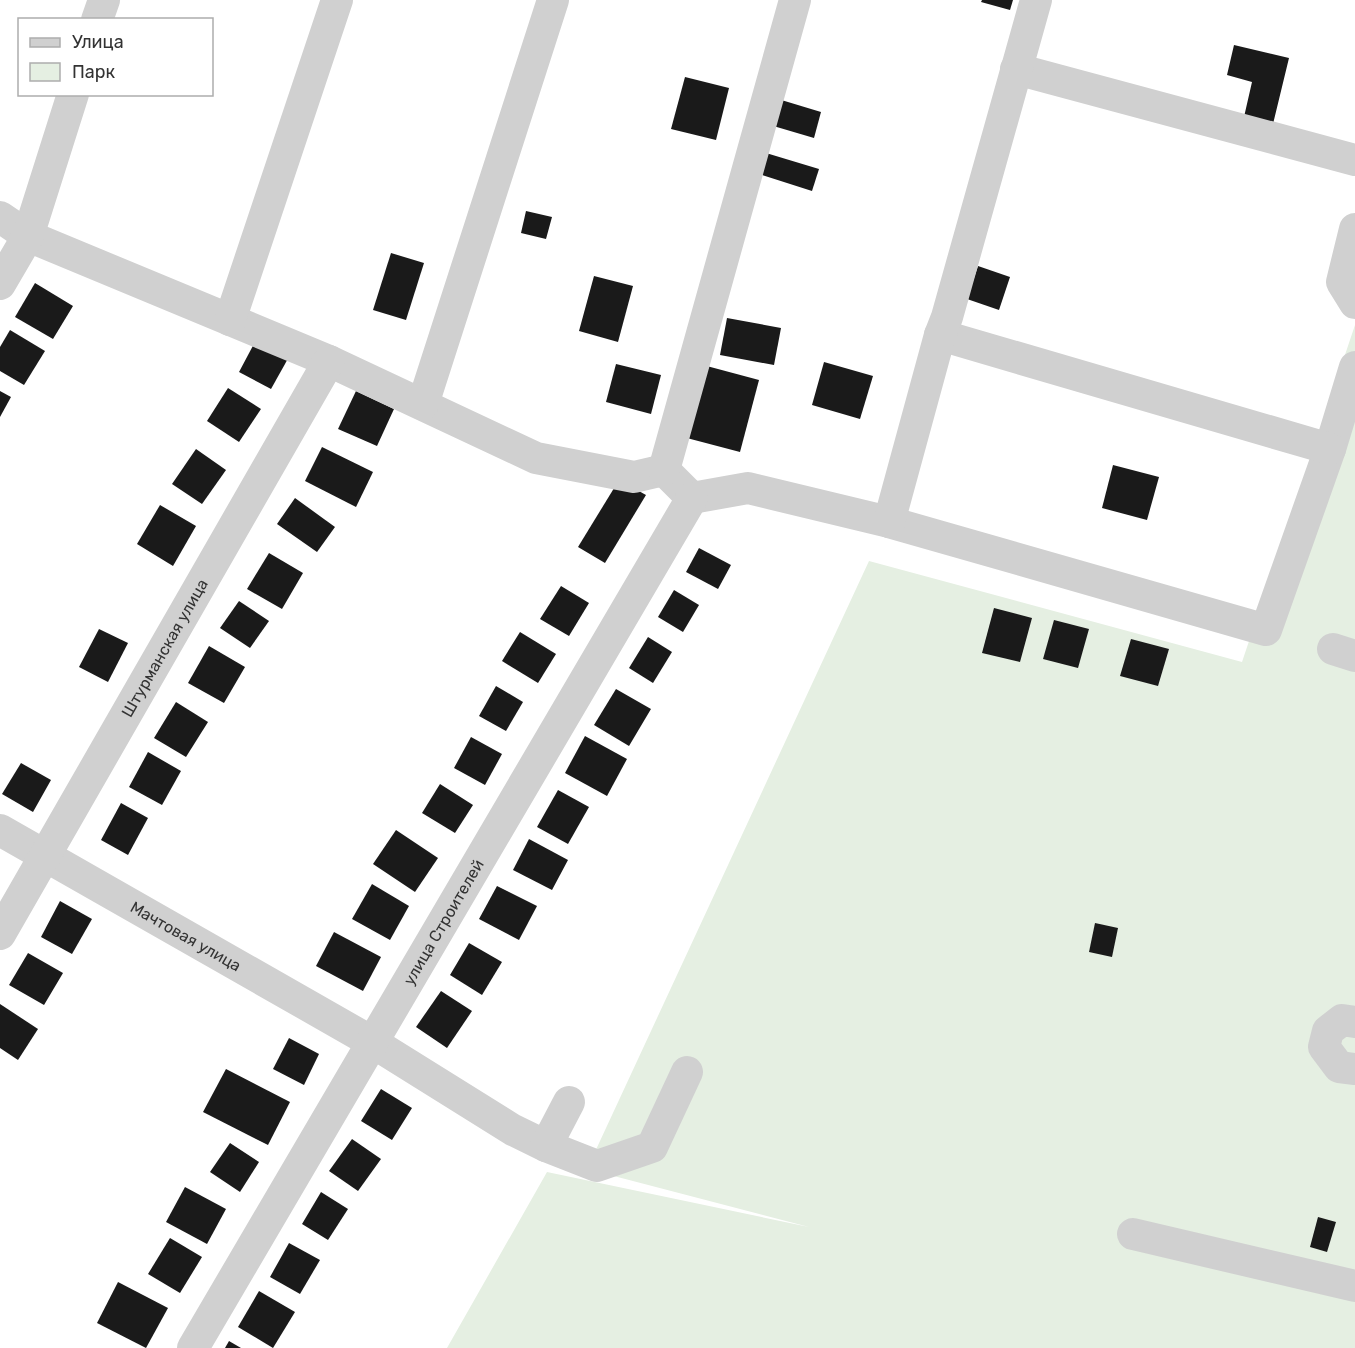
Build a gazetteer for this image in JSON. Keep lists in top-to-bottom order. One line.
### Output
{"streets":{"lane":["Штурманская улица","улица Строителей","Мачтовая улица"]},"crossings":[["Штурманская улица","Мачтовая улица"],["улица Строителей","Мачтовая улица"]],"legend":["Улица","Парк"]}
